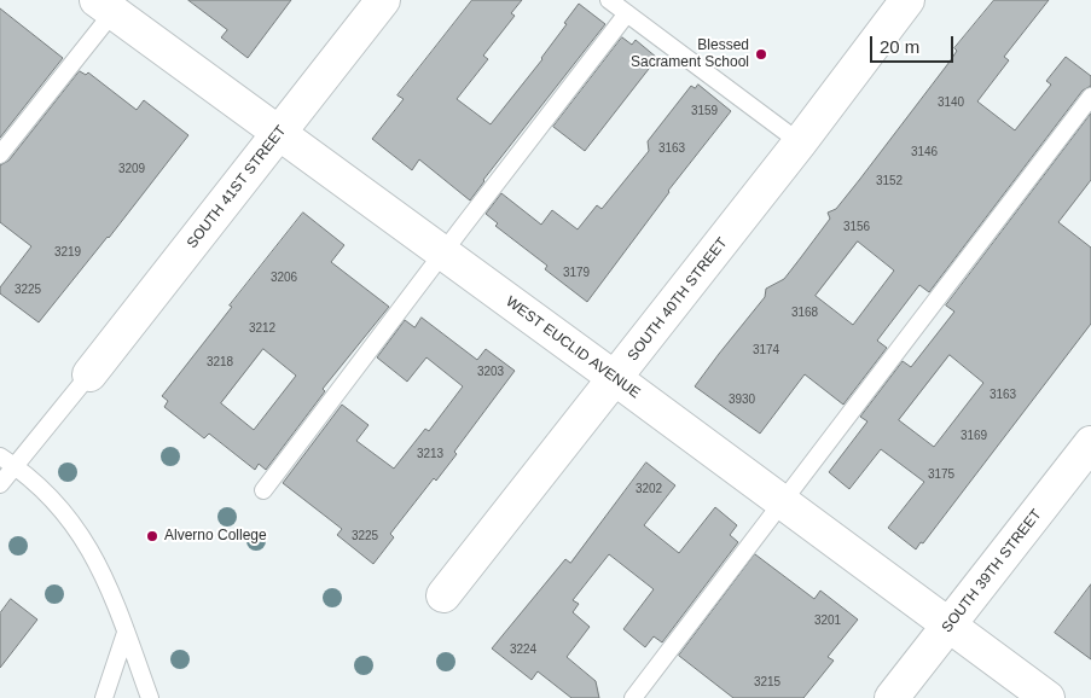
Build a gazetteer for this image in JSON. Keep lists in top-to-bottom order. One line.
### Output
{"streets":{"street":["SOUTH 41ST STREET","SOUTH 40TH STREET","WEST EUCLID AVENUE","SOUTH 39TH STREET"]},"crossings":[["SOUTH 41ST STREET","WEST EUCLID AVENUE"],["SOUTH 40TH STREET","WEST EUCLID AVENUE"],["WEST EUCLID AVENUE","SOUTH 39TH STREET"]],"places":["Blessed Sacrament School","Alverno College"],"house_numbers":["3140","3159","3163","3146","3209","3152","3156","3219","3179","3206","3225","3168","3212","3174","3218","3203","3163","3930","3169","3213","3175","3202","3225","3201","3224","3215"],"scale_bar":"20 m"}
